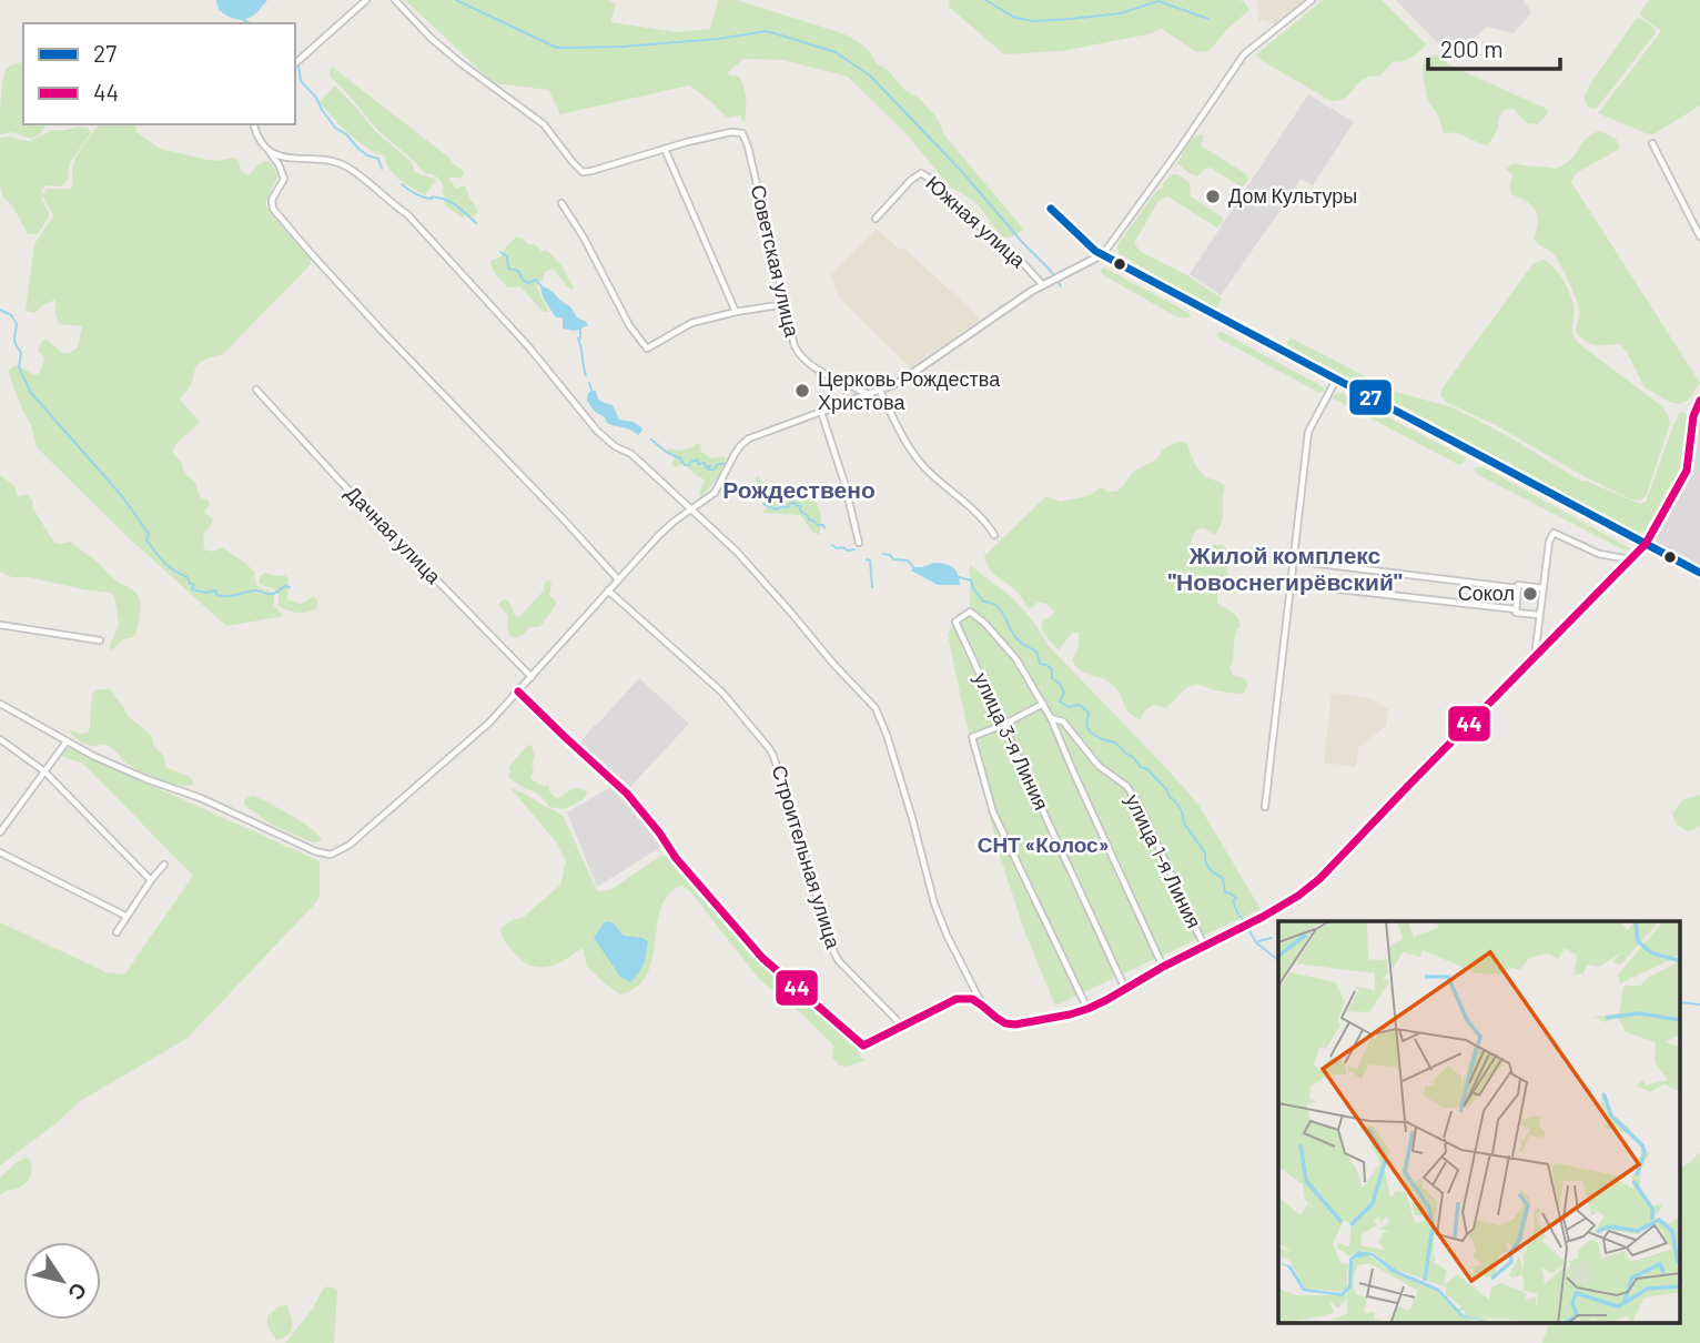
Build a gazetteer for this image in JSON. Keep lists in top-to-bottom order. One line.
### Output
{"streets":{"street":["Южная улица","Советская улица","Дачная улица","улица 3-я Линия","Строительная улица","улица 1-я Линия"]},"districts":["Рождествено","Жилой комплекс \"Новоснегирёвский\"","СНТ «Колос»"],"places":["Дом Культуры","Церковь Рождества Христова","Сокол"],"lines":["transit line 27","transit line 44"],"legend":["27","44"],"scale_bar":"200 m","north":"bottom right"}
